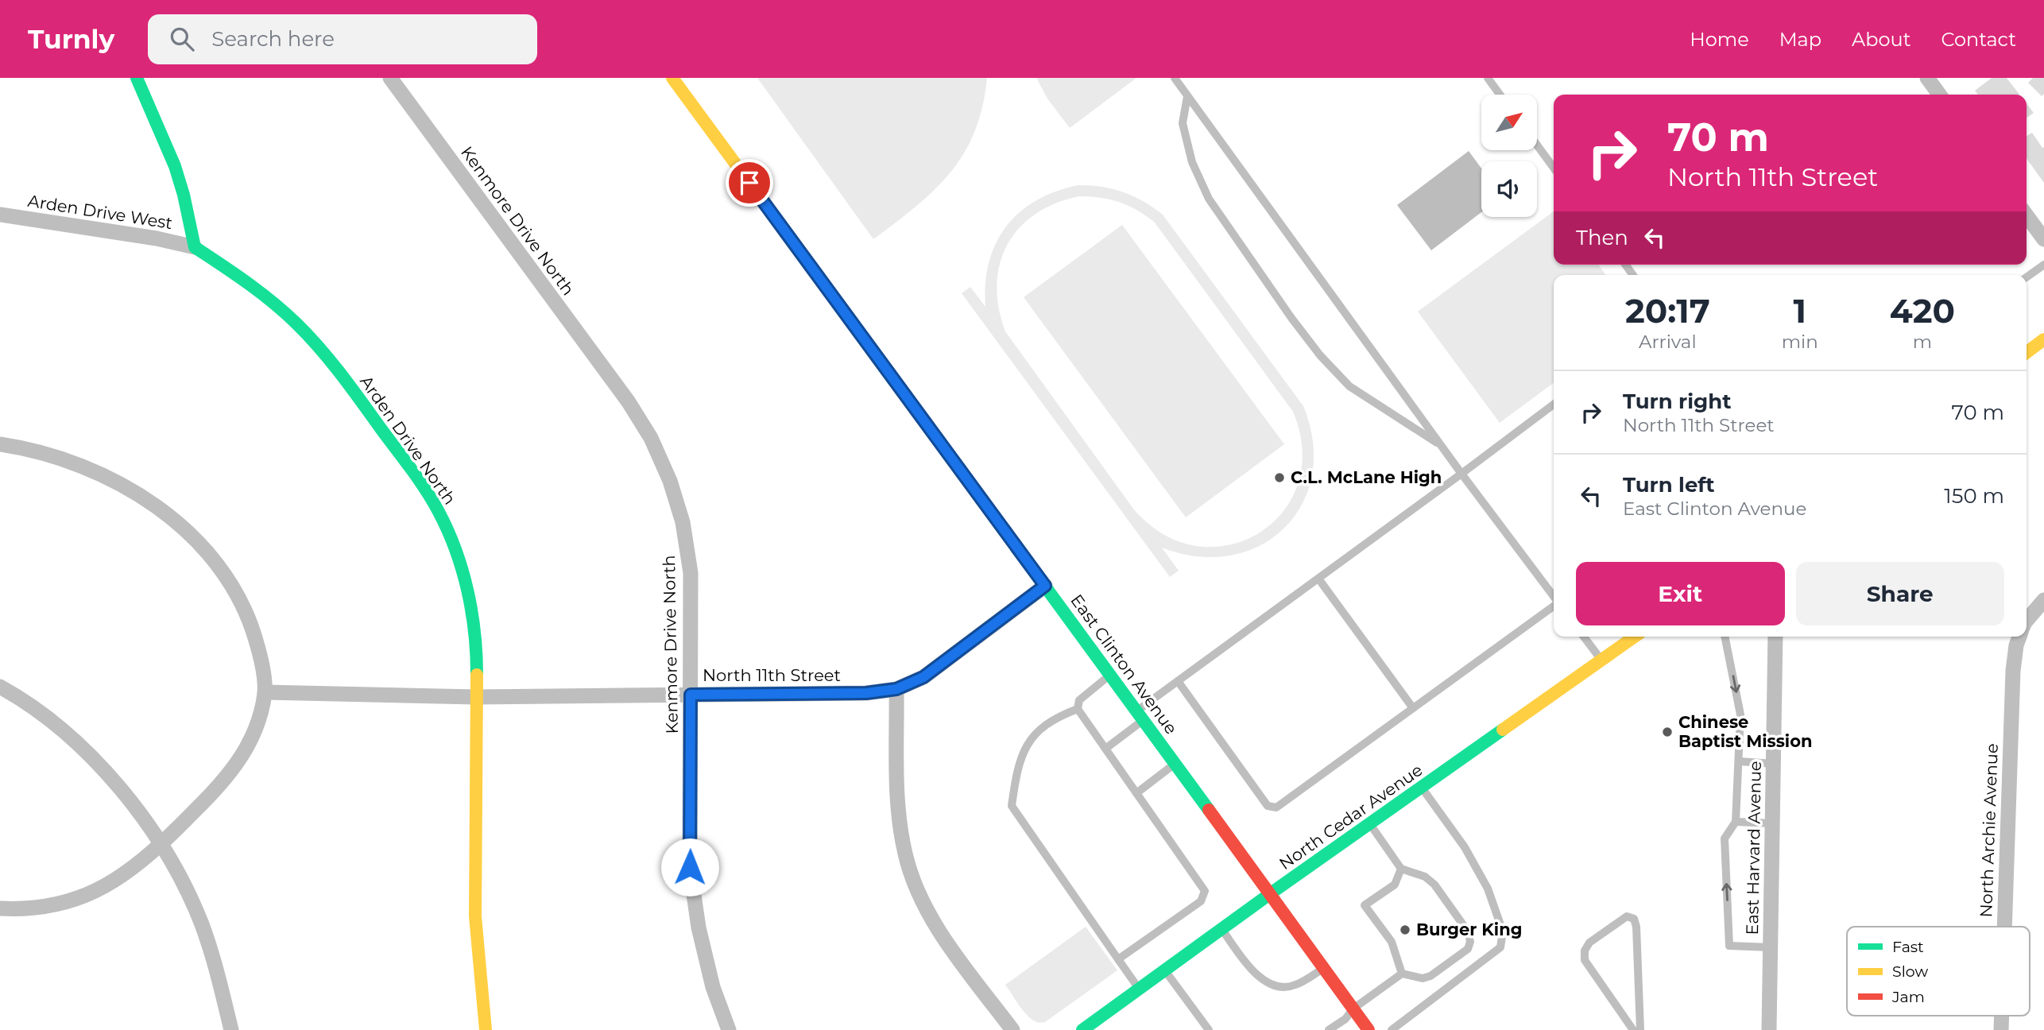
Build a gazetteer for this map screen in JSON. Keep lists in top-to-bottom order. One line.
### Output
{"streets":{"main road":["Arden Drive North","East Clinton Avenue","North Cedar Avenue"],"street":["Arden Drive West","Kenmore Drive North","North 11th Street","North Archie Avenue","East Harvard Avenue"]},"crossings":[["Arden Drive West","Arden Drive North"],["Kenmore Drive North","North 11th Street"],["Arden Drive North","North 11th Street"],["East Clinton Avenue","North 11th Street"],["East Clinton Avenue","North Cedar Avenue"]],"places":["C.L. McLane High","Chinese Baptist Mission","Burger King"],"legend":["Fast","Slow","Jam"],"north":"top right","page":{"header":"Turnly","search":"Search here","nav":["Home","Map","About","Contact"],"turn":["70 m","North 11th Street"],"then":"Then","eta":["20:17","Arrival","1","min","420","m"],"list":[{"name":"Turn right","note":"North 11th Street","value":"70 m"},{"name":"Turn left","note":"East Clinton Avenue","value":"150 m"}],"buttons":["Exit","Share"]}}
